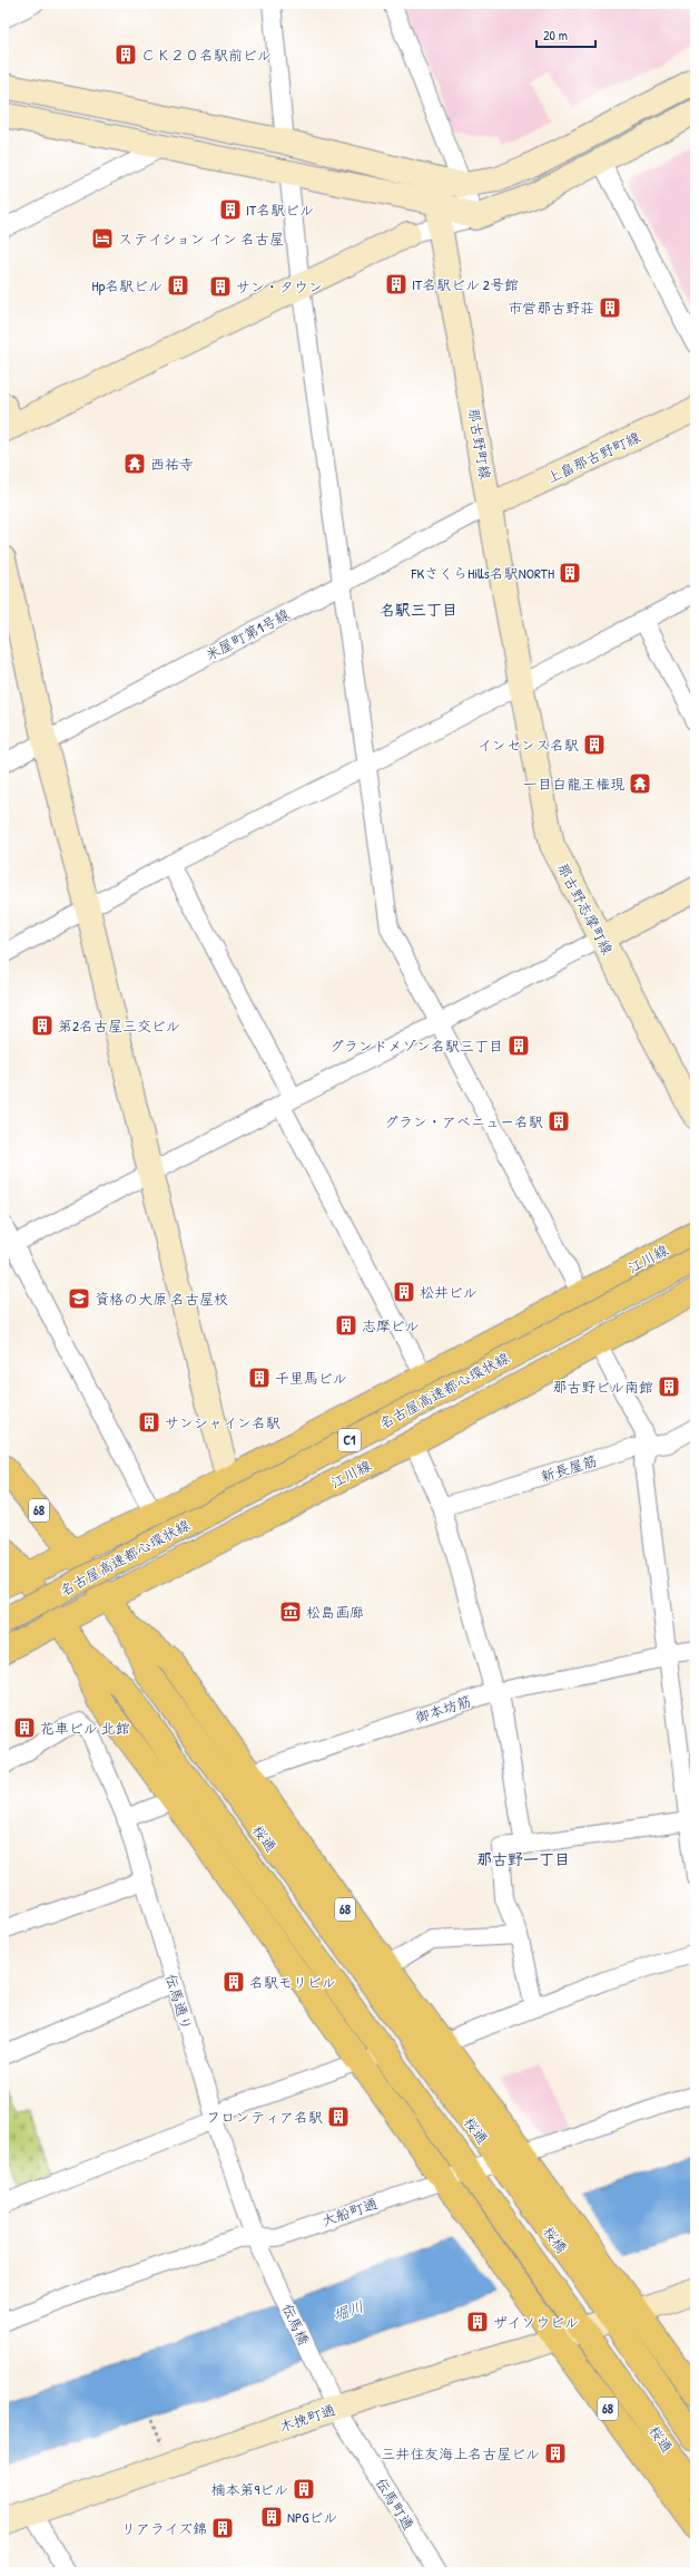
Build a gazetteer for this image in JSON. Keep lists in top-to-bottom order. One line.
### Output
{"streets":{"main road":["江川線","名古屋高速都心環状線","C1","68","桜通","桜橋"],"street":["那古野町線","上畠那古野町線","米屋町第1号線","那古野志摩町線","新長屋筋","御本坊筋","伝馬通り","大船町通","伝馬橋","木挽町通","伝馬町通"]},"crossings":[["那古野町線","上畠那古野町線"],["那古野町線","米屋町第1号線"],["那古野町線","那古野志摩町線"],["上畠那古野町線","米屋町第1号線"],["江川線","桜通"],["68","御本坊筋"],["68","桜通"],["68","大船町通"],["68","木挽町通"],["御本坊筋","桜通"],["桜通","大船町通"],["桜通","桜橋"],["桜通","木挽町通"],["伝馬通り","大船町通"],["伝馬通り","伝馬橋"],["伝馬橋","伝馬町通"],["木挽町通","伝馬町通"]],"districts":["名駅三丁目","那古野一丁目"],"water":["堀川"],"places":{"building":["ＣＫ２０名駅前ビル","IT名駅ビル","IT名駅ビル 2号館","Hp名駅ビル","サン・タウン","市営那古野荘","FKさくらHills名駅NORTH","インセンス名駅","第2名古屋三交ビル","グランドメゾン名駅三丁目","グラン・アベニュー名駅","松井ビル","志摩ビル","千里馬ビル","那古野ビル南館","サンシャイン名駅","花車ビル 北館","名駅モリビル","フロンティア名駅","ザイソウビル","三井住友海上名古屋ビル","楠本第9ビル","NPGビル","リアライズ錦"],"hotel":["ステイション イン 名古屋"],"temple":["西祐寺","一目白龍王権現"],"school or university":["資格の大原 名古屋校"],"museum":["松島画廊"]},"scale_bar":"20 m"}
